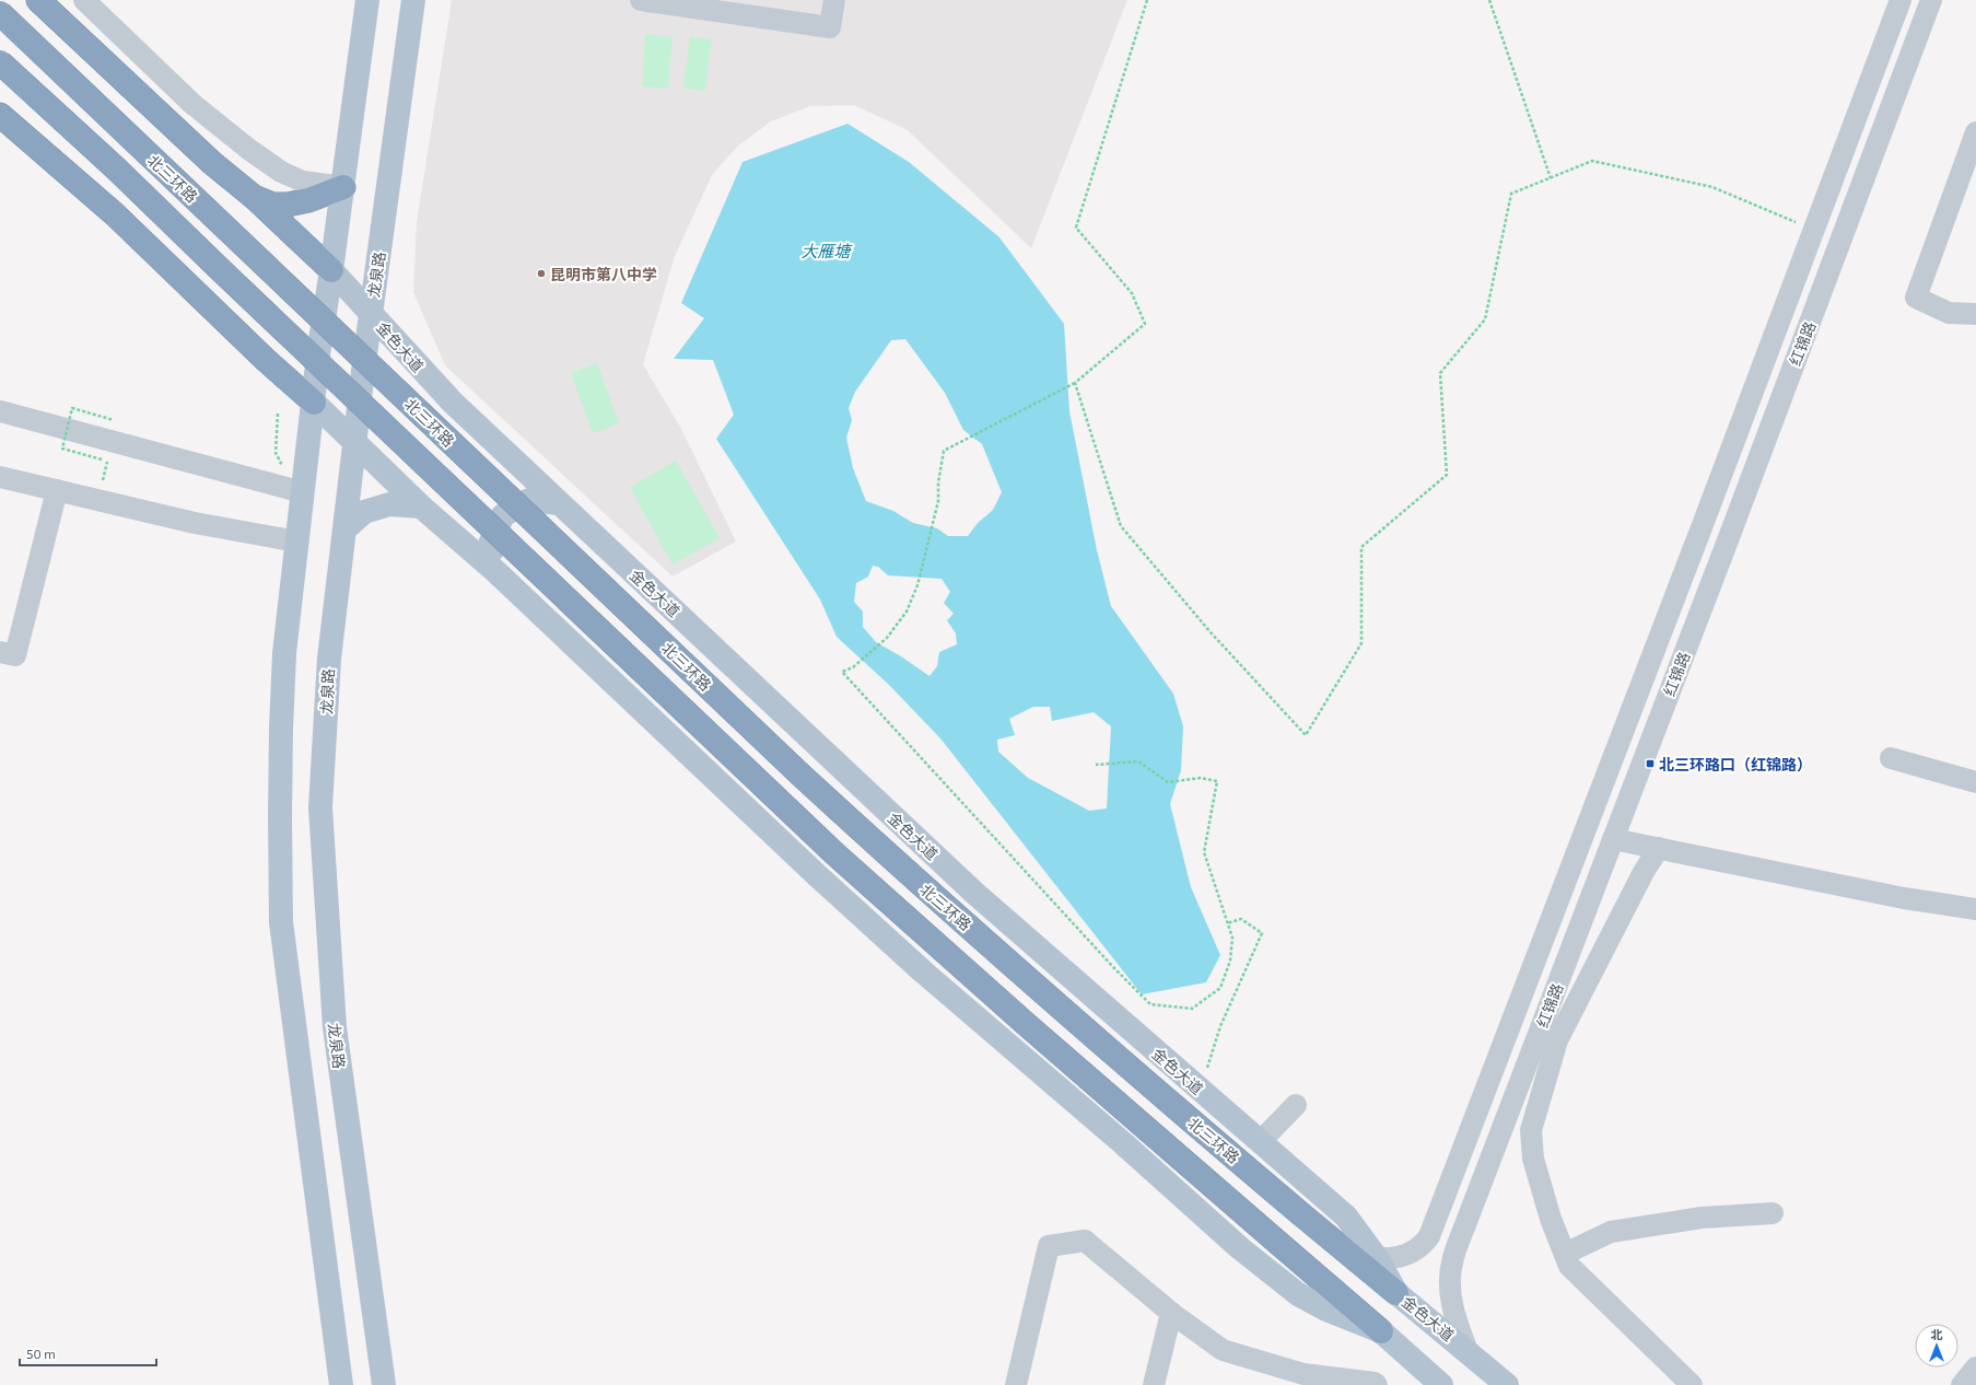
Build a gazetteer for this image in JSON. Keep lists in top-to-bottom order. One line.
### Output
{"streets":{"highway":["北三环路"],"main road":["龙泉路","金色大道"],"street":["红锦路"]},"crossings":[["北三环路","金色大道"],["龙泉路","金色大道"],["红锦路","金色大道"]],"water":["大雁塘"],"places":{"other":["昆明市第八中学"],"transit":["北三环路口（红锦路）"]},"scale_bar":"50 m","north":"top"}
